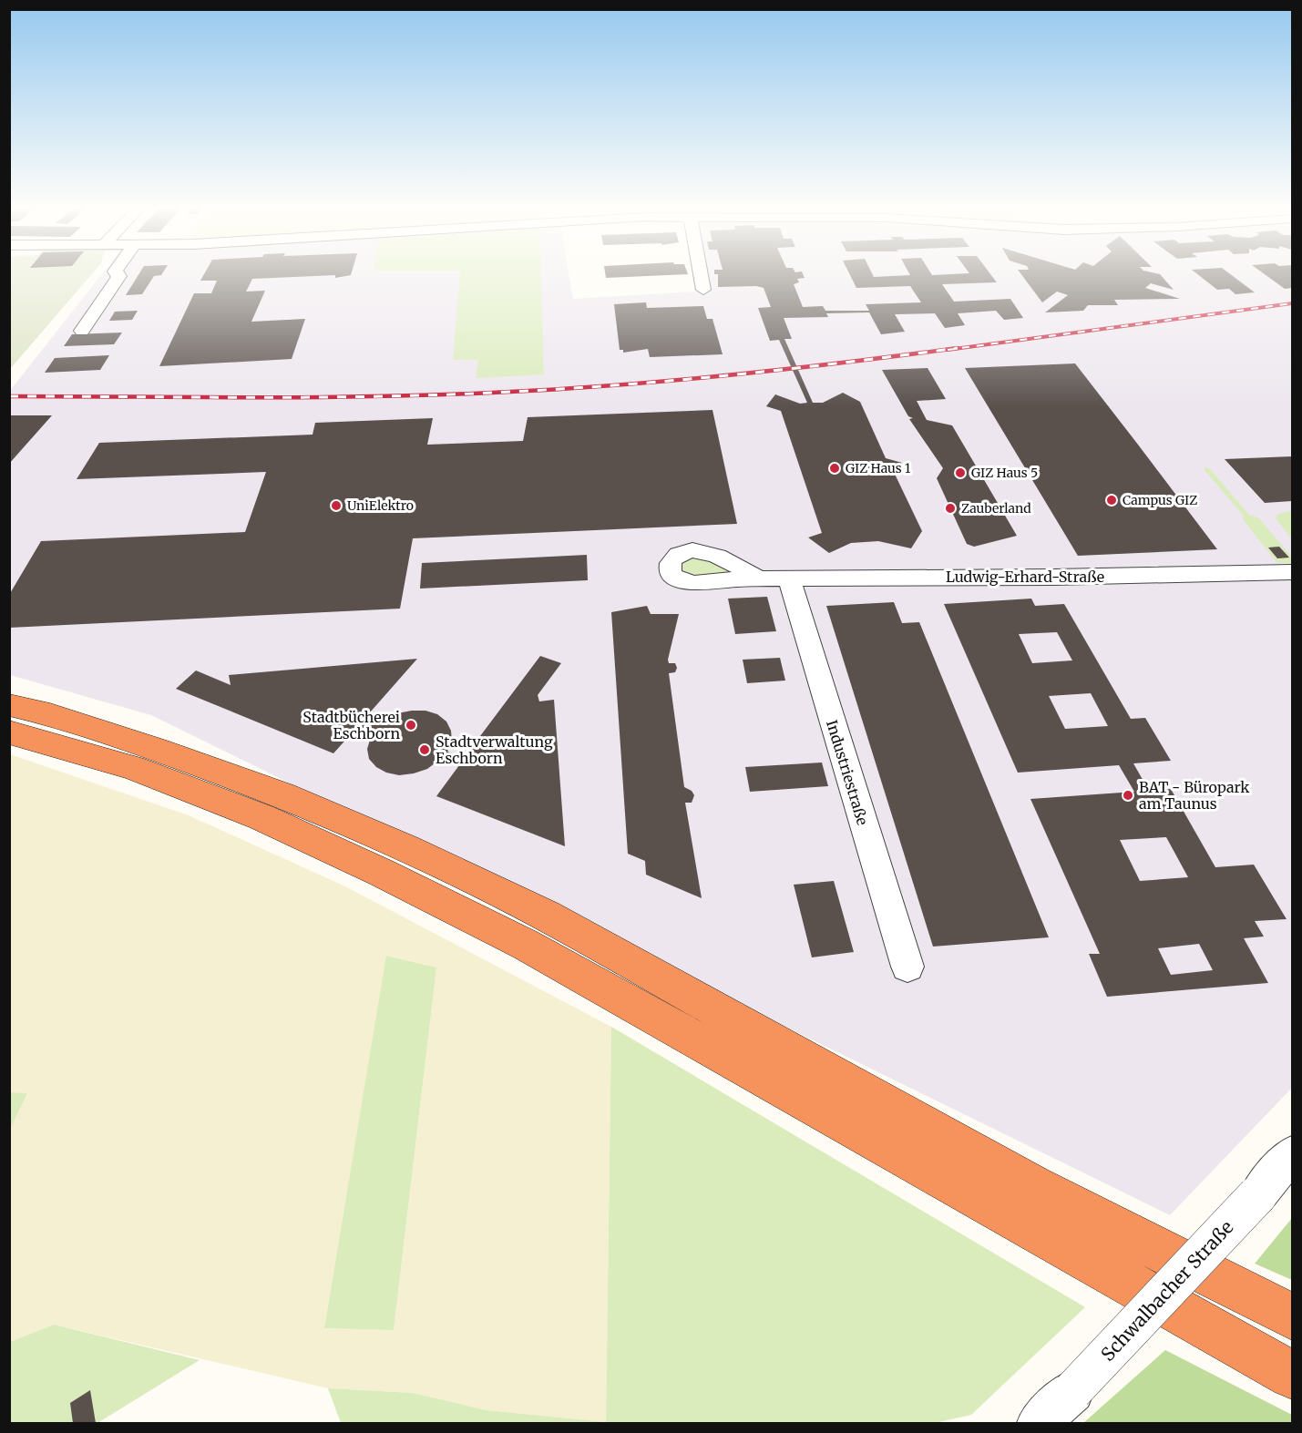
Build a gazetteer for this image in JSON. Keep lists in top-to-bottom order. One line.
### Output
{"streets":{"street":["Ludwig-Erhard-Straße","Industriestraße","Schwalbacher Straße"]},"crossings":[["Ludwig-Erhard-Straße","Industriestraße"]],"places":["GIZ Haus 1","GIZ Haus 5","Campus GIZ","UniElektro","Zauberland","Stadtbücherei Eschborn","Stadtverwaltung Eschborn","BAT - Büropark am Taunus"]}
